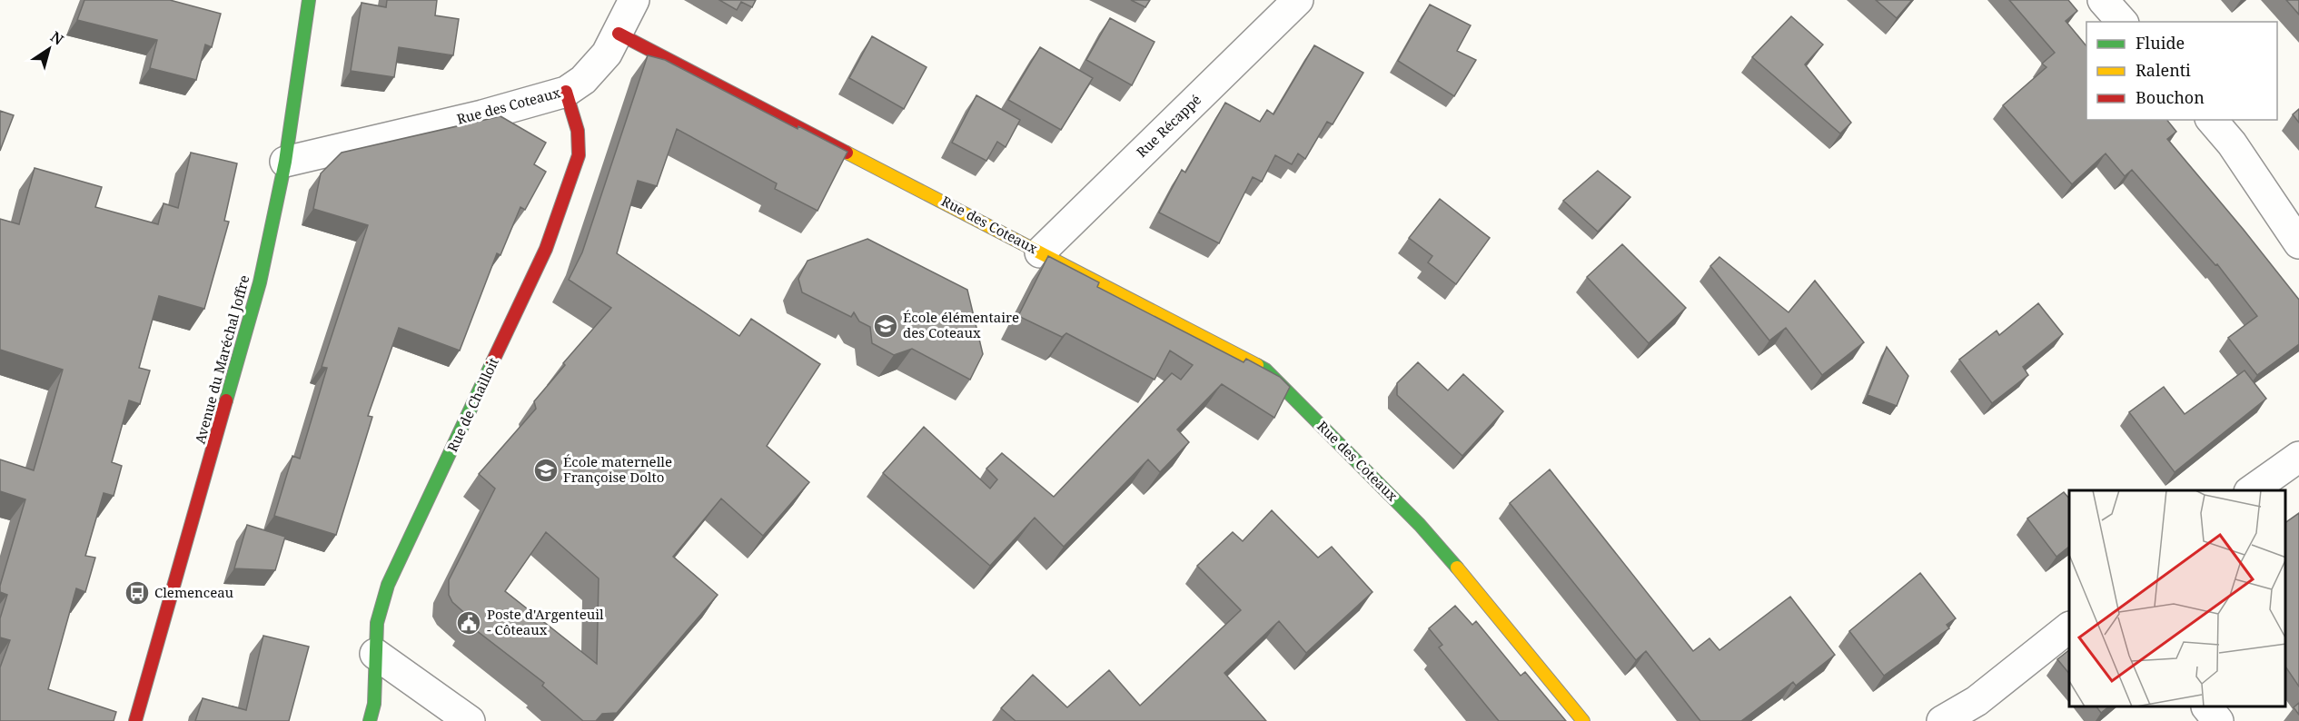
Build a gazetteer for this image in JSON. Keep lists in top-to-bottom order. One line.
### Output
{"streets":{"street":["Rue des Coteaux","Rue Récappé","Avenue du Maréchal Joffre","Rue de Chailloit"]},"crossings":[["Rue des Coteaux","Rue Récappé"],["Rue des Coteaux","Avenue du Maréchal Joffre"],["Rue des Coteaux","Rue de Chailloit"]],"places":{"school or university":["École élémentaire des Coteaux","École maternelle Françoise Dolto"],"bus stop":["Clemenceau"],"public building":["Poste d'Argenteuil - Côteaux"]},"legend":["Fluide","Ralenti","Bouchon"],"north":"top right"}
